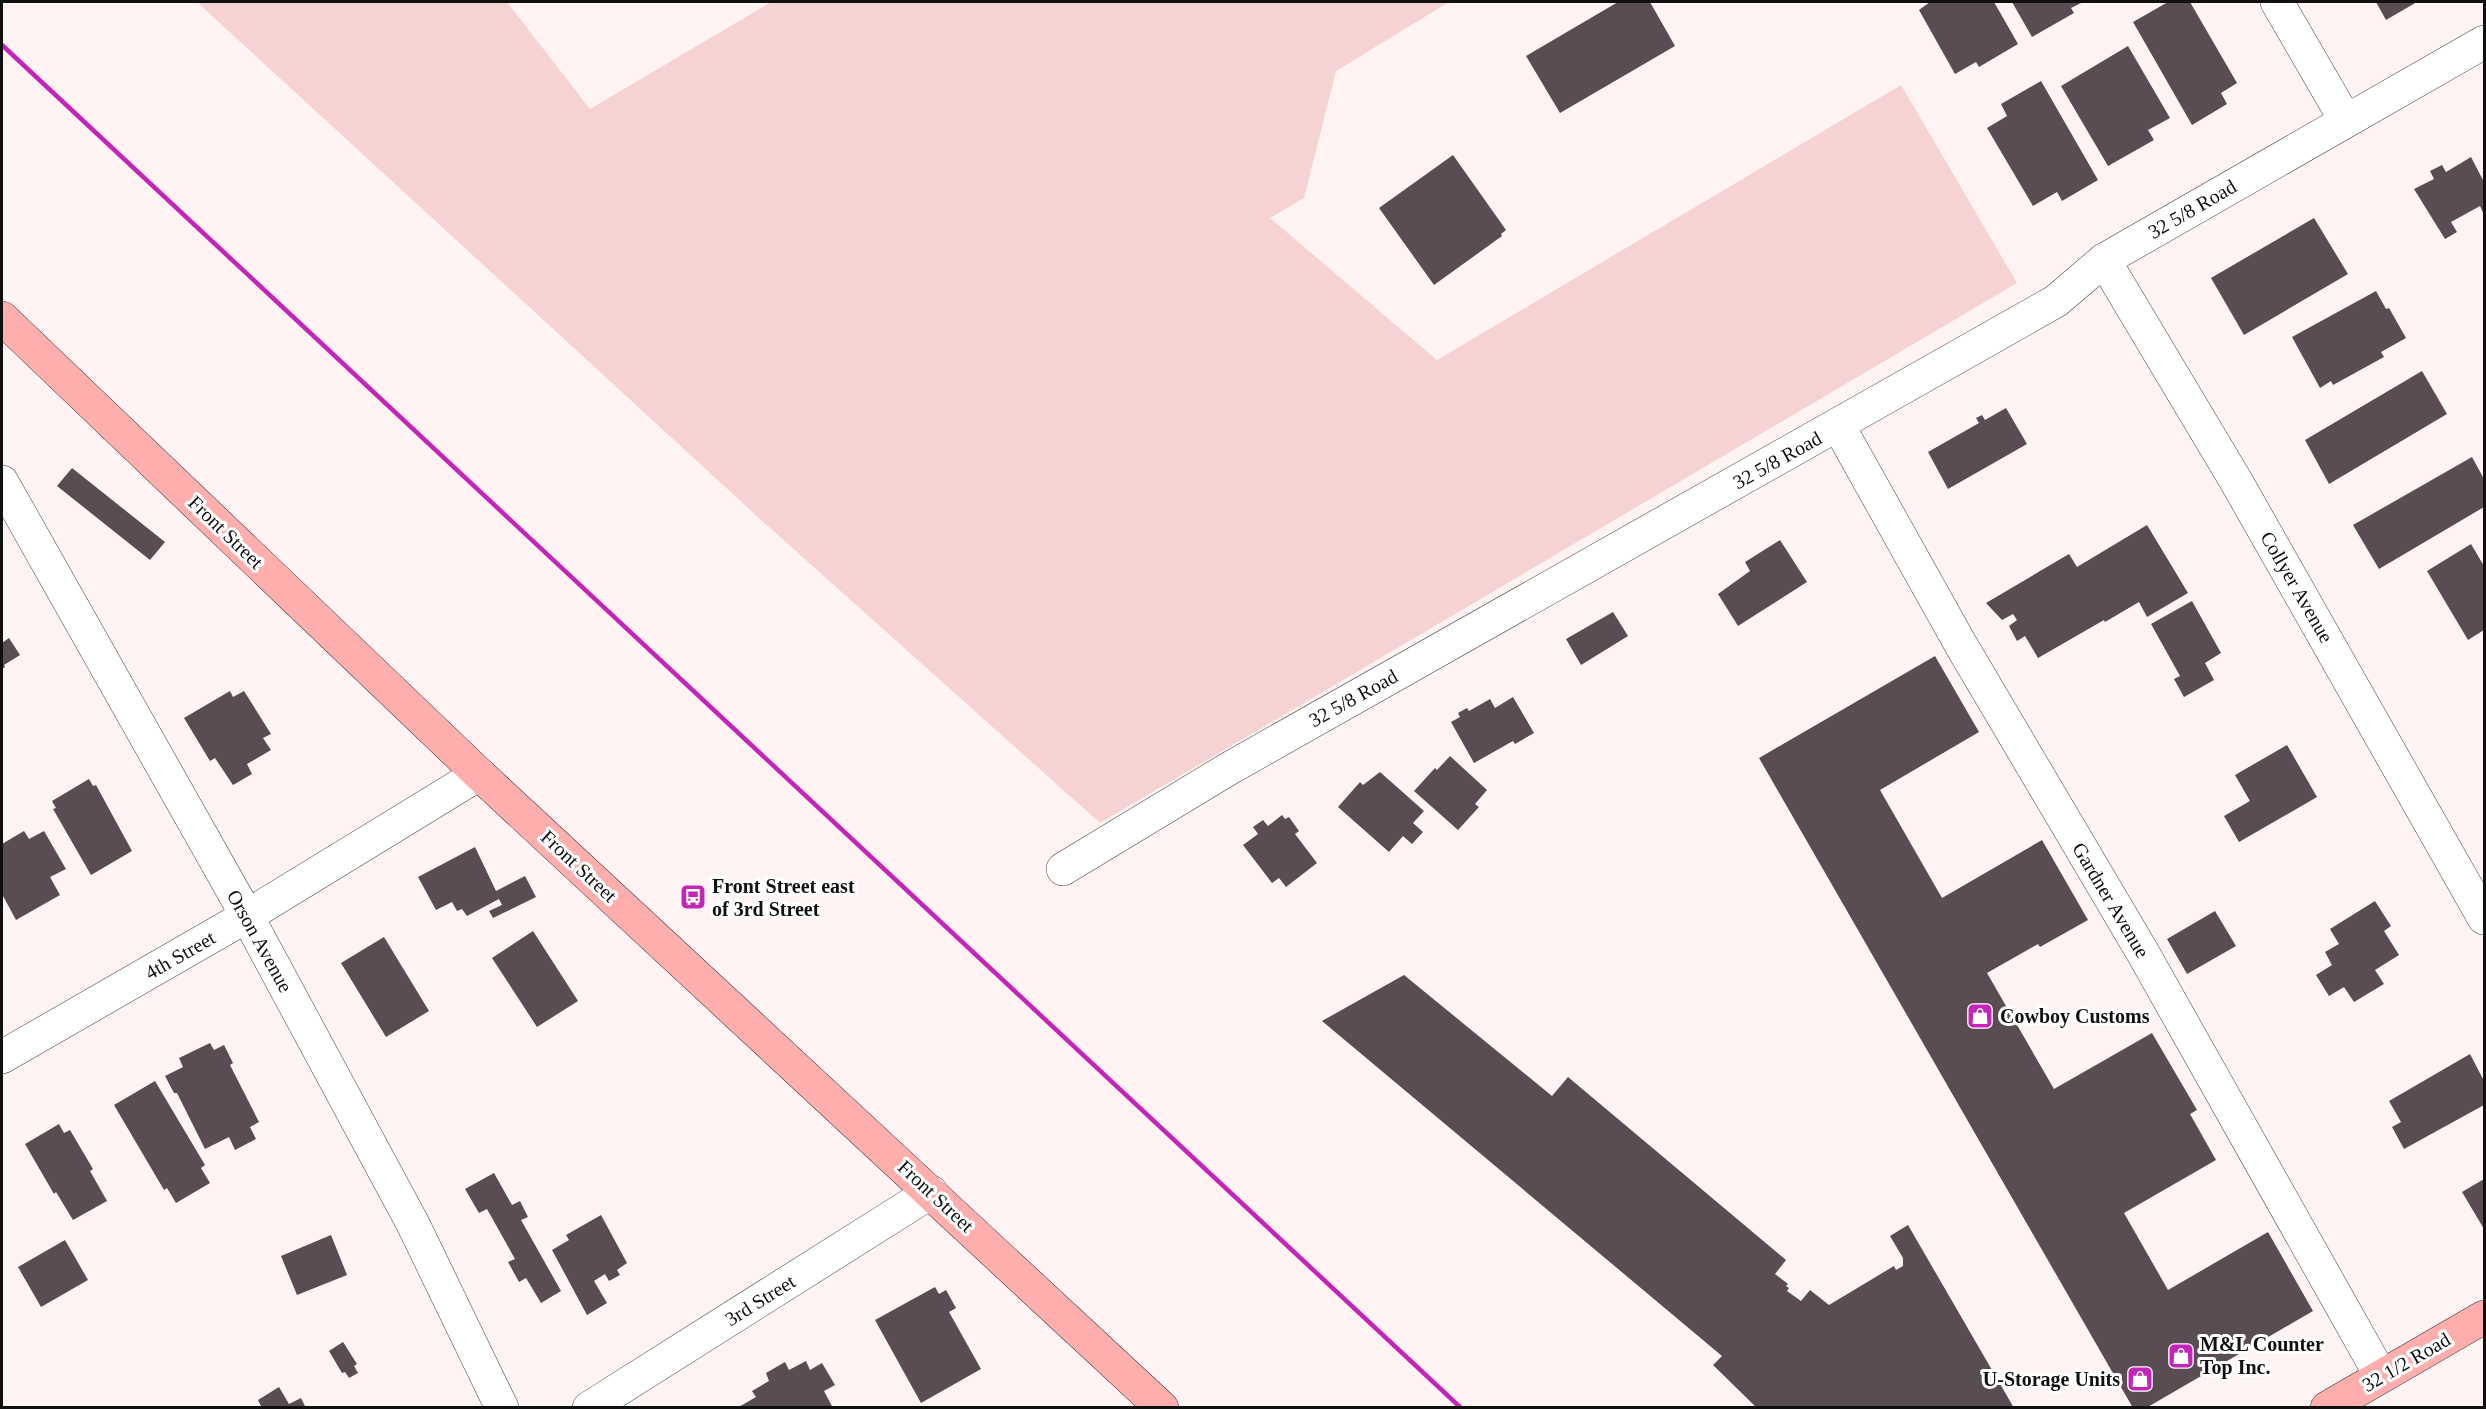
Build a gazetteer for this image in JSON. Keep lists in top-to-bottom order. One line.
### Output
{"streets":{"street":["32 5/8 Road","Front Street","Collyer Avenue","Gardner Avenue","Orson Avenue","4th Street","3rd Street","32 1/2 Road"]},"crossings":[["32 5/8 Road","Collyer Avenue"],["32 5/8 Road","Gardner Avenue"],["Front Street","4th Street"],["Front Street","3rd Street"],["Gardner Avenue","32 1/2 Road"],["Orson Avenue","4th Street"]],"places":{"bus stop":["Front Street east of 3rd Street"],"shop":["Cowboy Customs","M&L Counter Top Inc.","U-Storage Units"]}}
